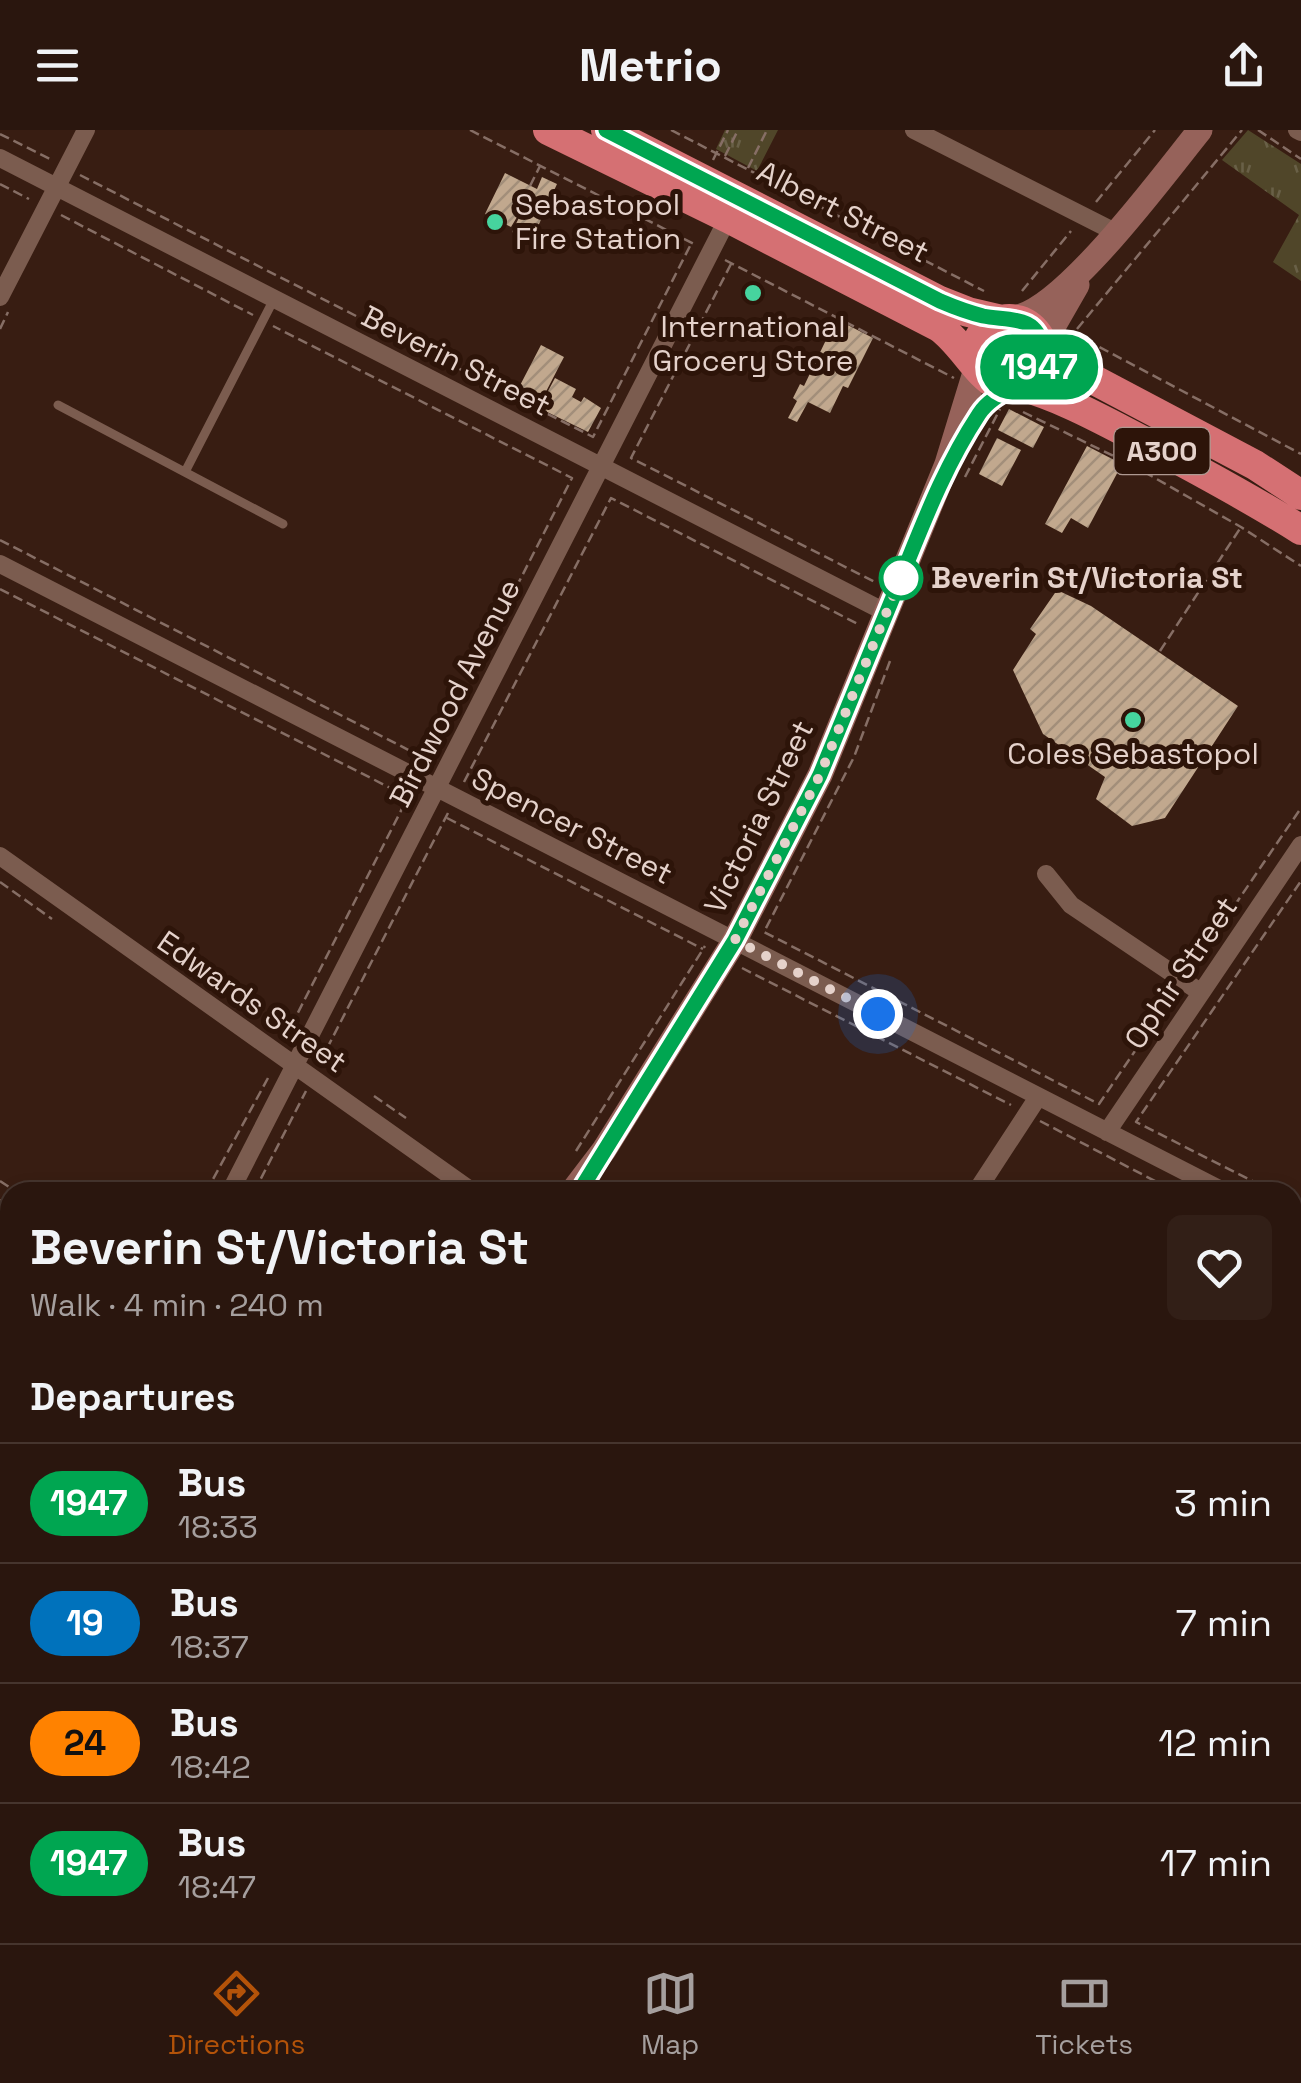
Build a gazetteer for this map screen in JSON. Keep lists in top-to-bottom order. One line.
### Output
{"streets":{"highway":["Albert Street","A300"],"street":["Beverin Street","Birdwood Avenue","Victoria Street","Spencer Street","Ophir Street","Edwards Street"]},"crossings":[["Albert Street","Birdwood Avenue"],["Albert Street","Victoria Street"],["Beverin Street","Birdwood Avenue"],["Beverin Street","Victoria Street"],["Birdwood Avenue","Spencer Street"],["Birdwood Avenue","Edwards Street"],["Victoria Street","Spencer Street"],["Spencer Street","Ophir Street"]],"places":["Sebastopol Fire Station","International Grocery Store","Beverin St/Victoria St","Coles Sebastopol"],"lines":["bus line 1947"],"page":{"header":"Metrio","on_map":"1947","heading":[["Beverin St/Victoria St","Walk · 4 min · 240 m"],"Departures"],"list":[{"mark":"1947","name":"Bus","note":"18:33","value":"3 min"},{"mark":"19","name":"Bus","note":"18:37","value":"7 min"},{"mark":"24","name":"Bus","note":"18:42","value":"12 min"},{"mark":"1947","name":"Bus","note":"18:47","value":"17 min"}],"tabs":["Directions","Map","Tickets"]}}
